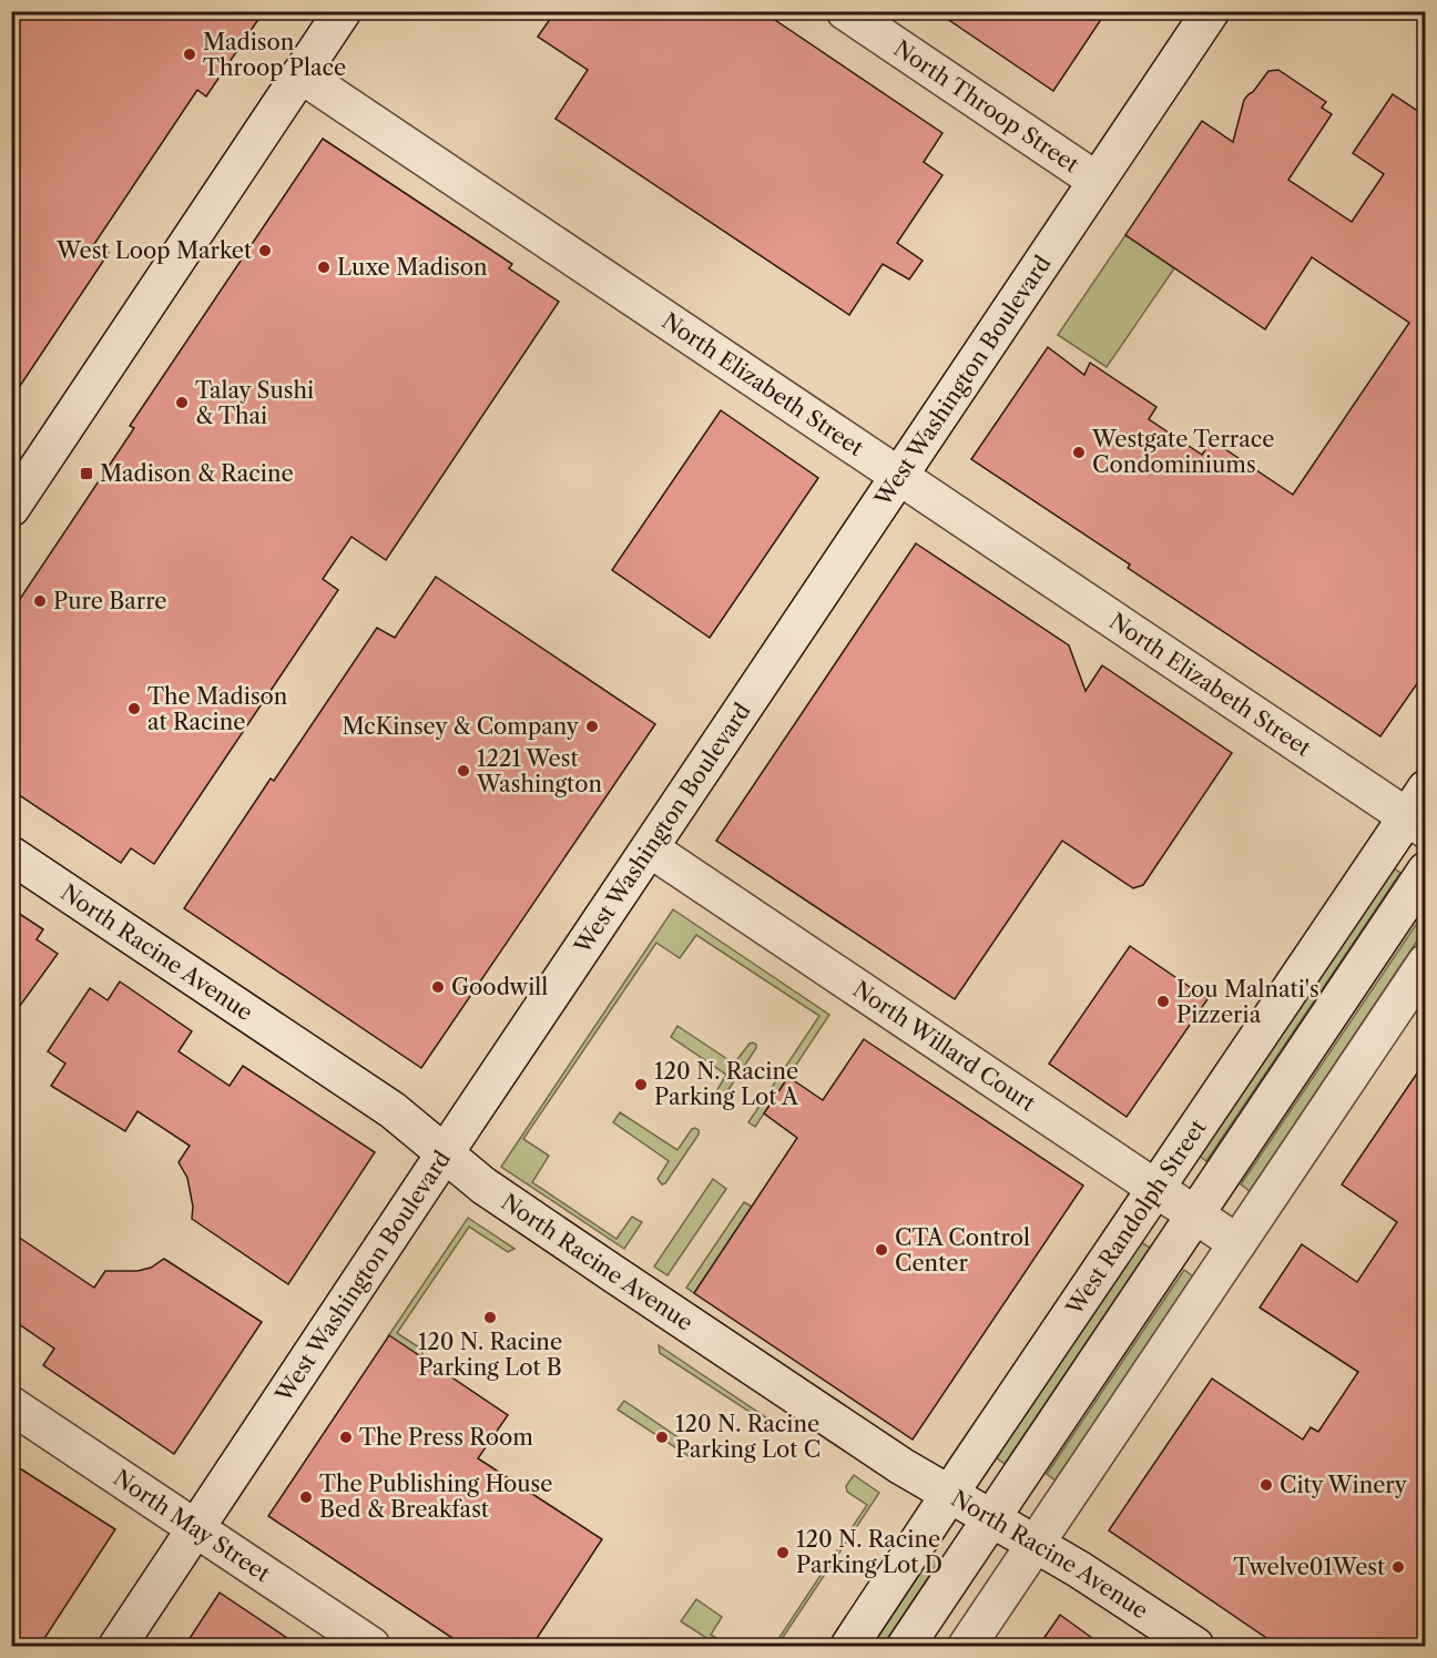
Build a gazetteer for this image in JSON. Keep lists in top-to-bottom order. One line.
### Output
{"streets":{"street":["North Throop Street","West Washington Boulevard","North Elizabeth Street","North Racine Avenue","North Willard Court","West Randolph Street","North May Street"]},"crossings":[["North Throop Street","West Washington Boulevard"],["West Washington Boulevard","North Elizabeth Street"],["West Washington Boulevard","North Racine Avenue"],["West Washington Boulevard","North Willard Court"],["West Washington Boulevard","North May Street"],["North Elizabeth Street","West Randolph Street"],["North Racine Avenue","West Randolph Street"],["North Willard Court","West Randolph Street"]],"places":{"other":["Madison Throop Place","West Loop Market","Luxe Madison","Talay Sushi & Thai","Westgate Terrace Condominiums","Pure Barre","The Madison at Racine","McKinsey & Company","1221 West Washington","Goodwill","Lou Malnati's Pizzeria","120 N. Racine Parking Lot A","CTA Control Center","120 N. Racine Parking Lot B","The Press Room","120 N. Racine Parking Lot C","City Winery","The Publishing House Bed & Breakfast","120 N. Racine Parking Lot D","Twelve01West"],"transit":["Madison & Racine"]}}
